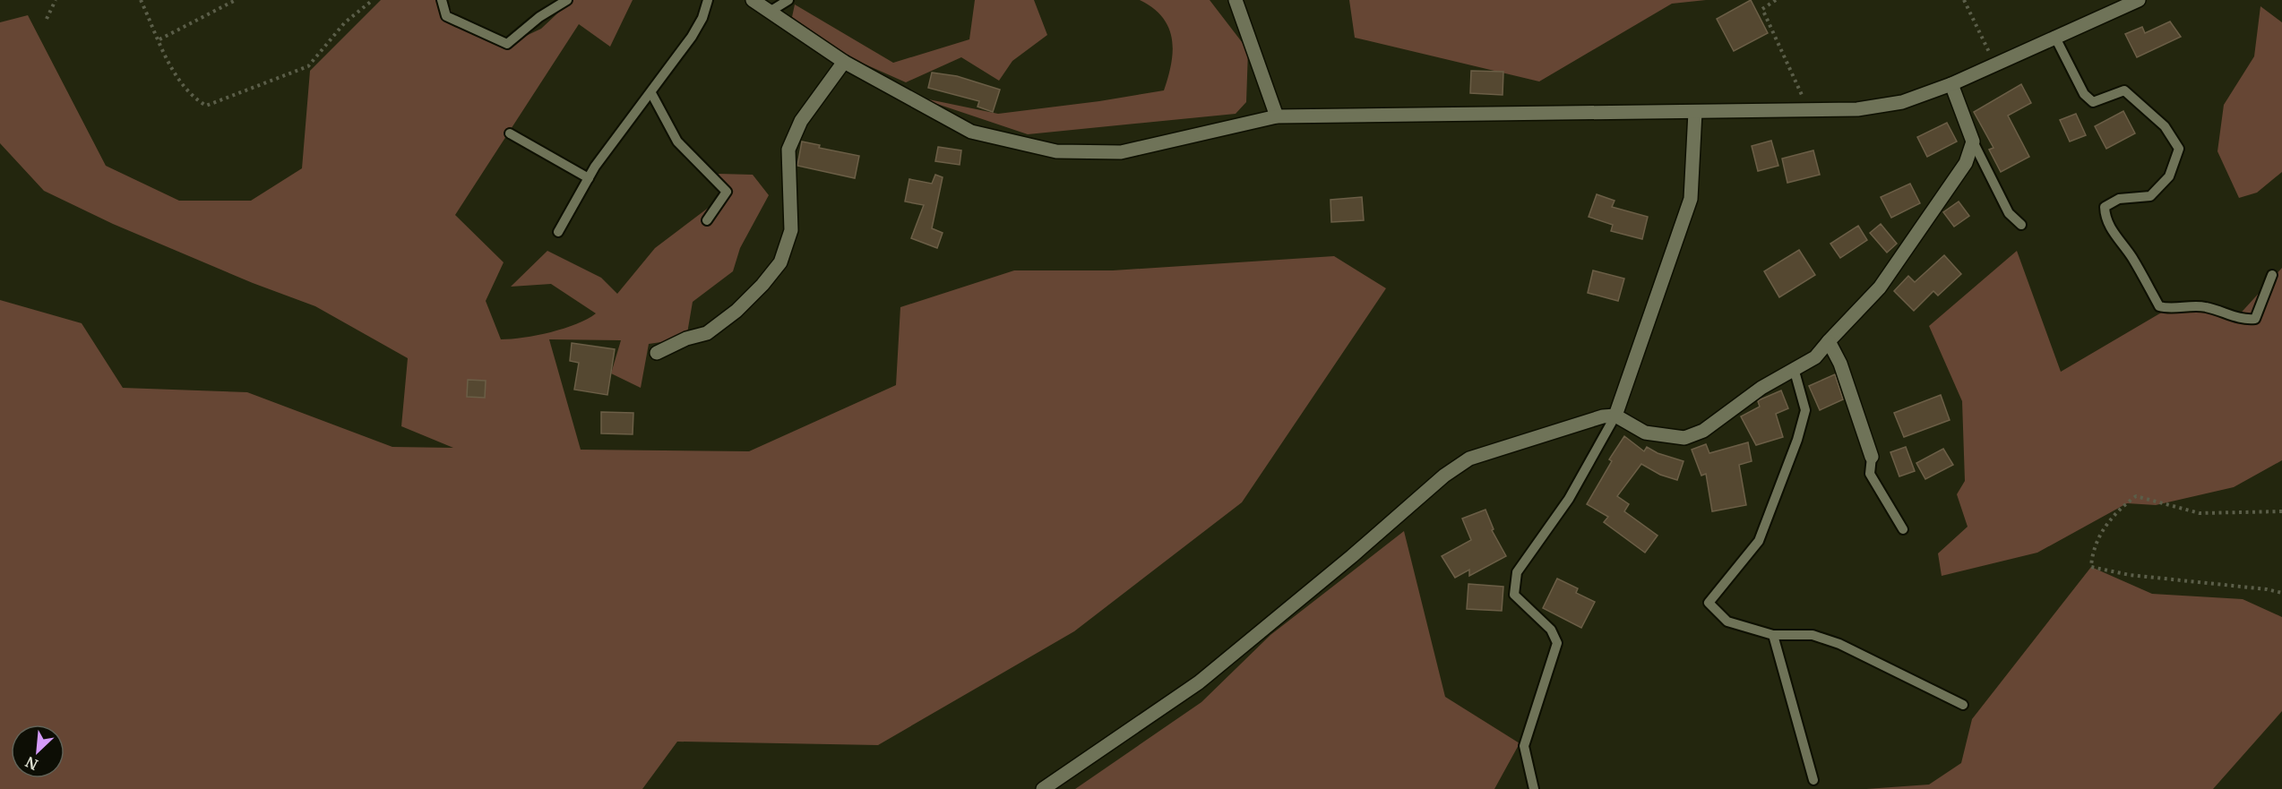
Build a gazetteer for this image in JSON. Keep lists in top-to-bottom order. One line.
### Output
{"north":"bottom left"}
